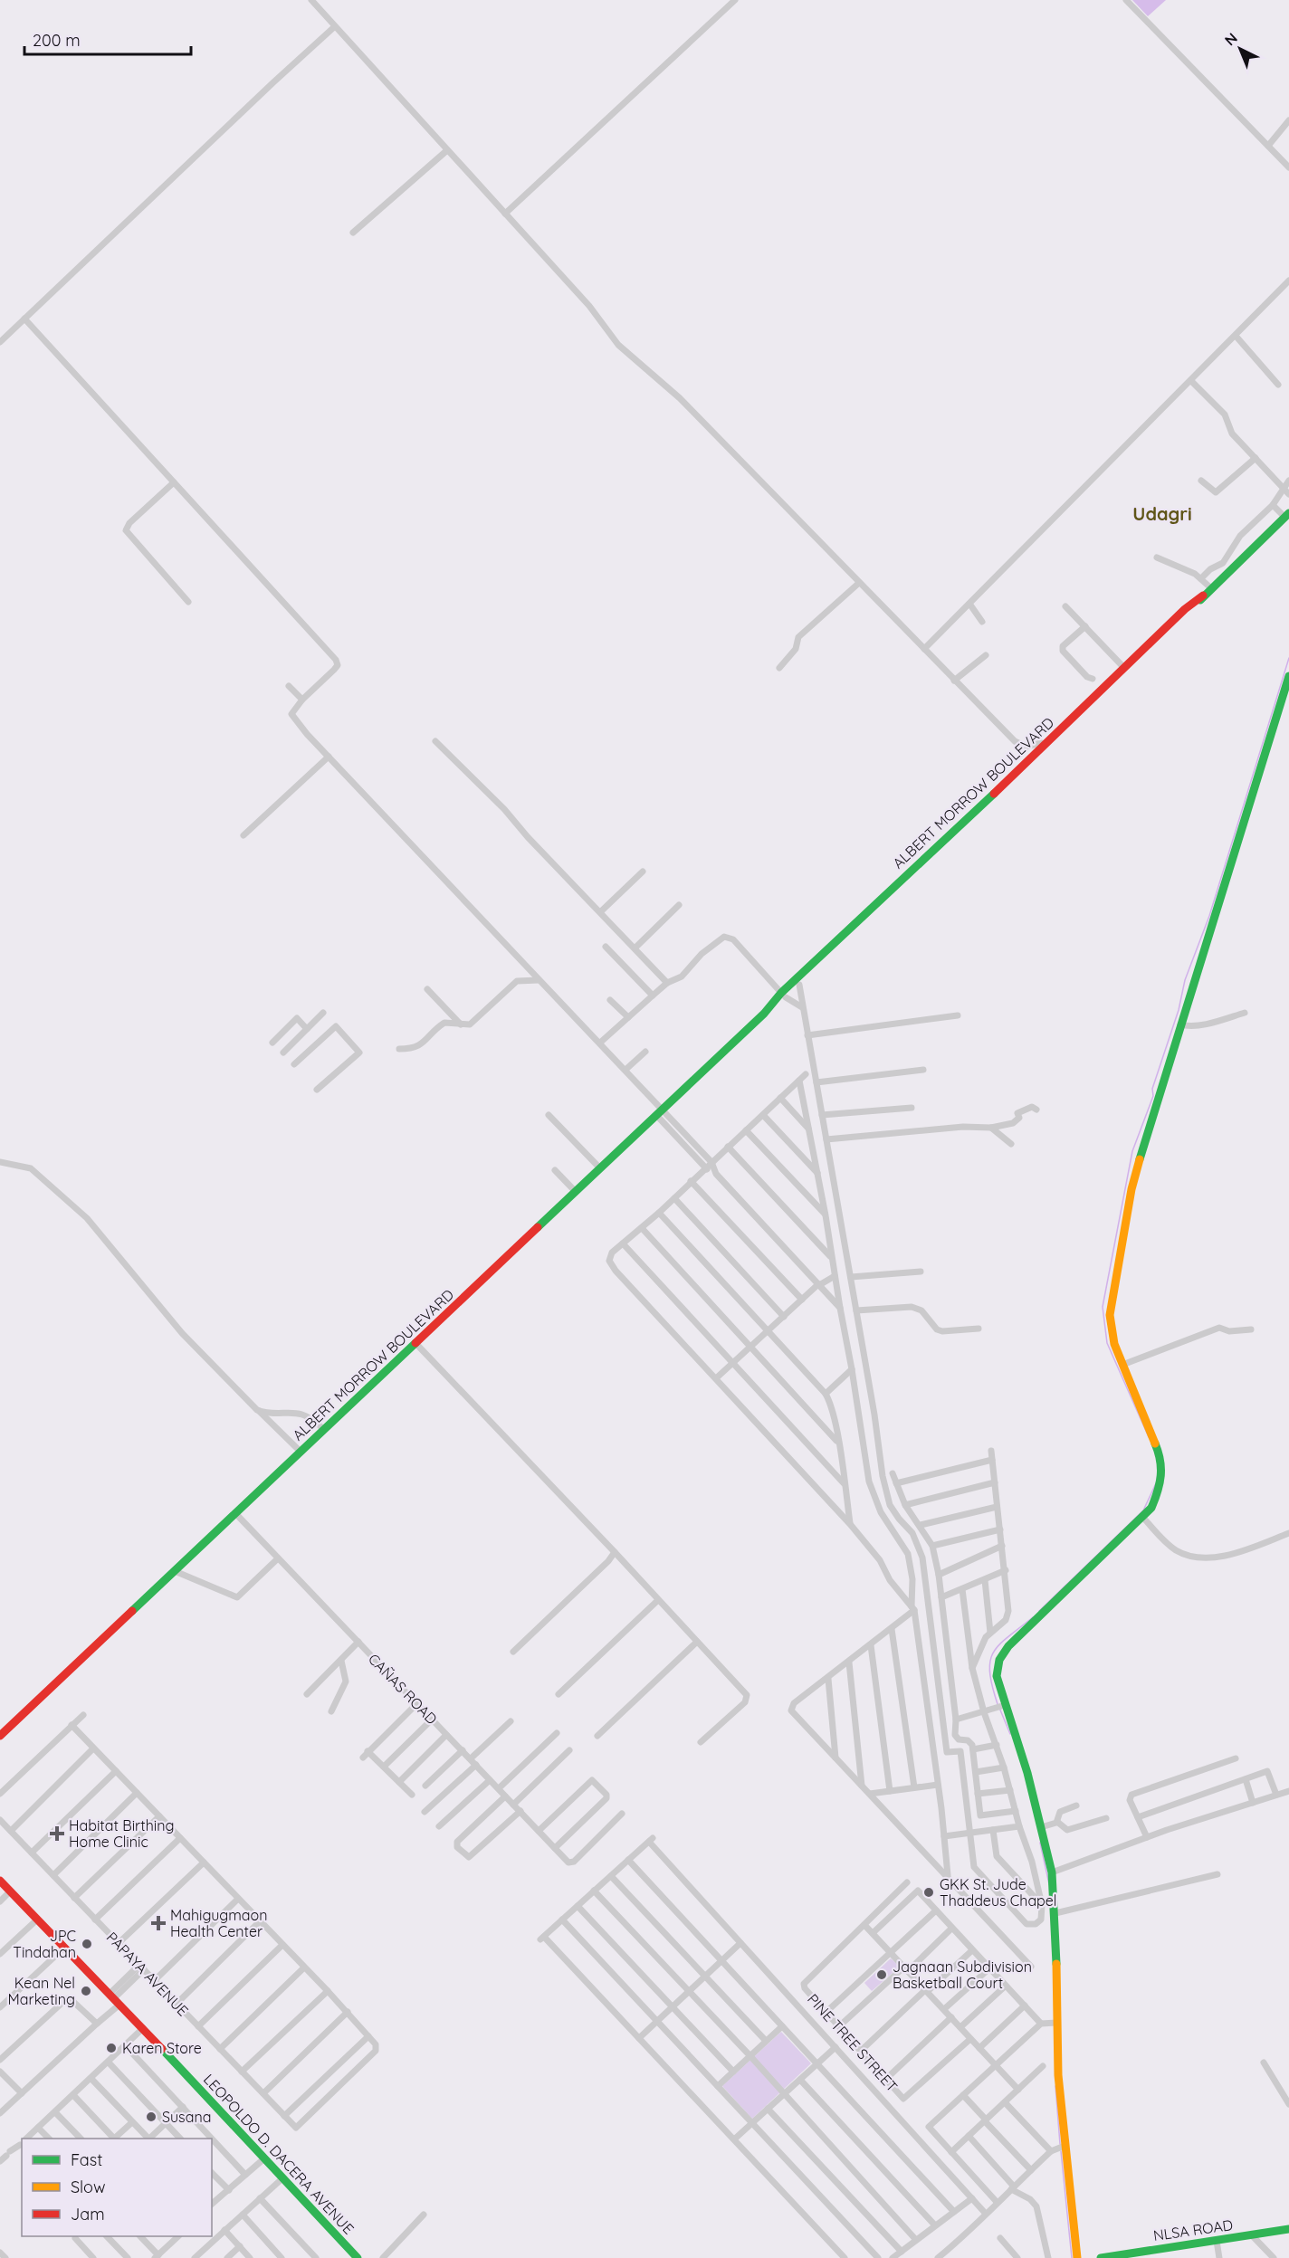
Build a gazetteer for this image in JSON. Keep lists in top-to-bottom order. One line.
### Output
{"streets":{"main road":["ALBERT MORROW BOULEVARD","LEOPOLDO D. DACERA AVENUE","NLSA ROAD"],"street":["CAÑAS ROAD","PAPAYA AVENUE","PINE TREE STREET"]},"crossings":[["ALBERT MORROW BOULEVARD","CAÑAS ROAD"]],"districts":["Udagri"],"places":{"health":["Habitat Birthing Home Clinic","Mahigugmaon Health Center"],"other":["GKK St. Jude Thaddeus Chapel","JPC Tindahan","Jagnaan Subdivision Basketball Court","Kean Nel Marketing","Karen Store","Susana"]},"legend":["Fast","Slow","Jam"],"scale_bar":"200 m","north":"top left"}
